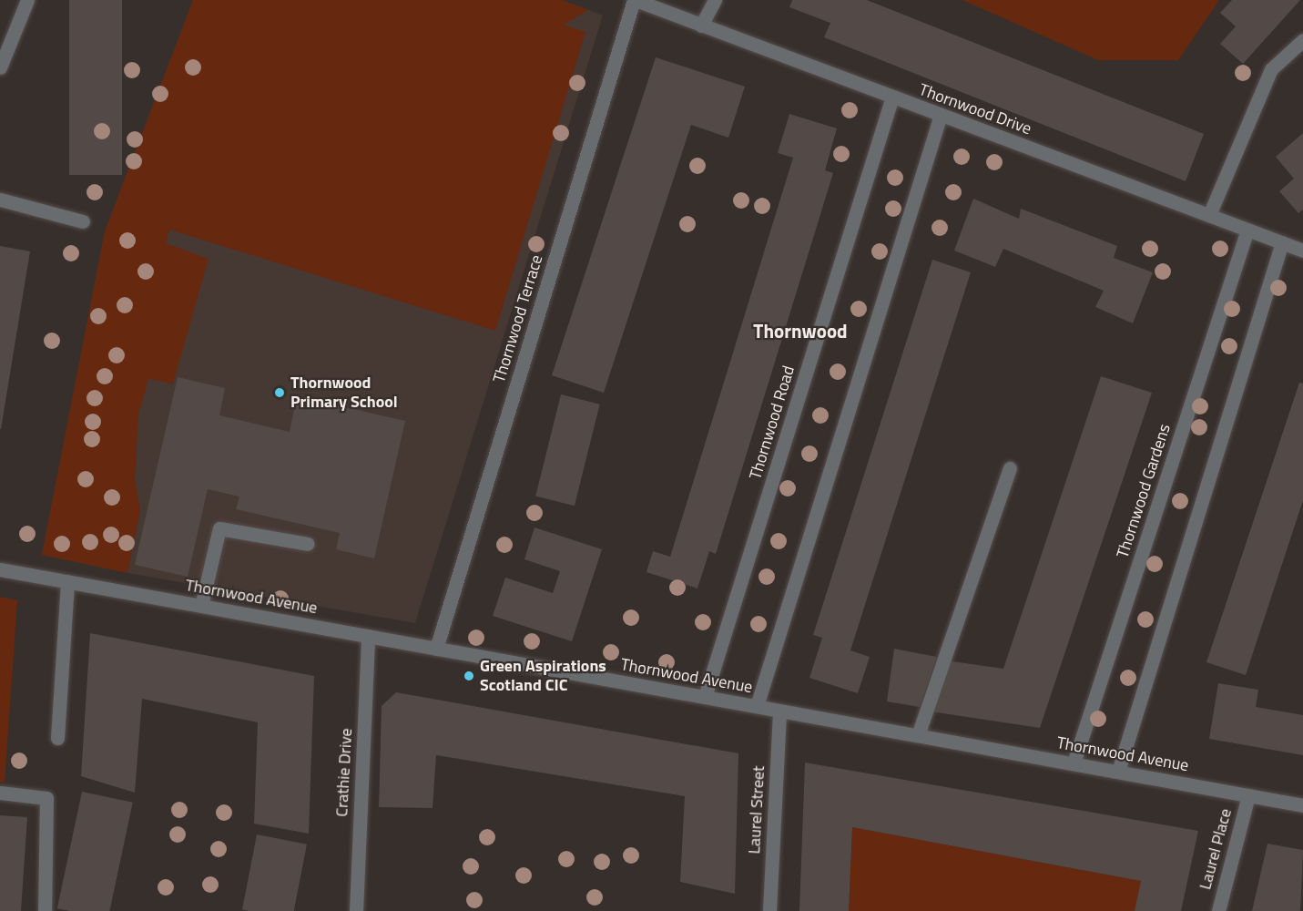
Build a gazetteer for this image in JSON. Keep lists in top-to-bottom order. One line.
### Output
{"streets":{"street":["Thornwood Drive","Thornwood Terrace","Thornwood Road","Thornwood Gardens","Thornwood Avenue","Crathie Drive","Laurel Street","Laurel Place"]},"crossings":[["Thornwood Drive","Thornwood Terrace"],["Thornwood Drive","Thornwood Road"],["Thornwood Drive","Thornwood Gardens"],["Thornwood Terrace","Thornwood Avenue"],["Thornwood Road","Thornwood Avenue"],["Thornwood Gardens","Thornwood Avenue"],["Thornwood Avenue","Crathie Drive"],["Thornwood Avenue","Laurel Street"],["Thornwood Avenue","Laurel Place"]],"districts":["Thornwood"],"places":["Thornwood Primary School","Green Aspirations Scotland CIC"]}
